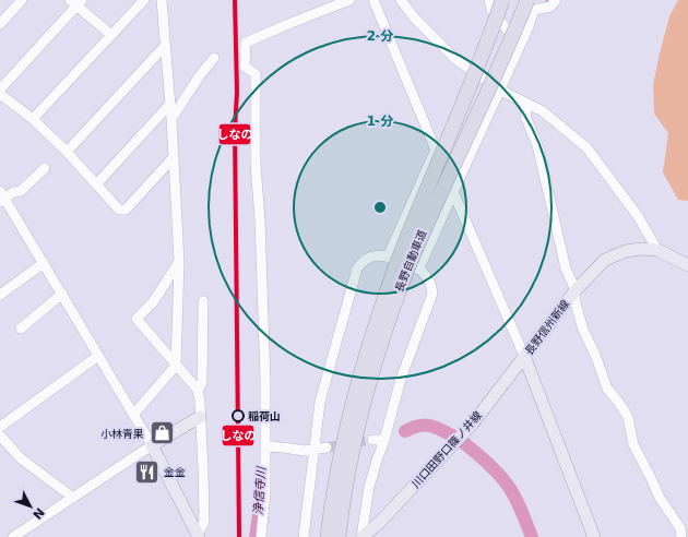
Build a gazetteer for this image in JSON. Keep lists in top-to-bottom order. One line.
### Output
{"streets":{"highway":["長野自動車道"],"main road":["長野信州新線","川口田野口篠ノ井線"]},"crossings":[["長野信州新線","川口田野口篠ノ井線"]],"water":["浄信寺川"],"places":{"other":["稲荷山"],"shop":["小林青果"],"restaurant":["金金"]},"lines":["transit line しなの"],"north":"bottom right","rings":["2 分","1 分"]}
